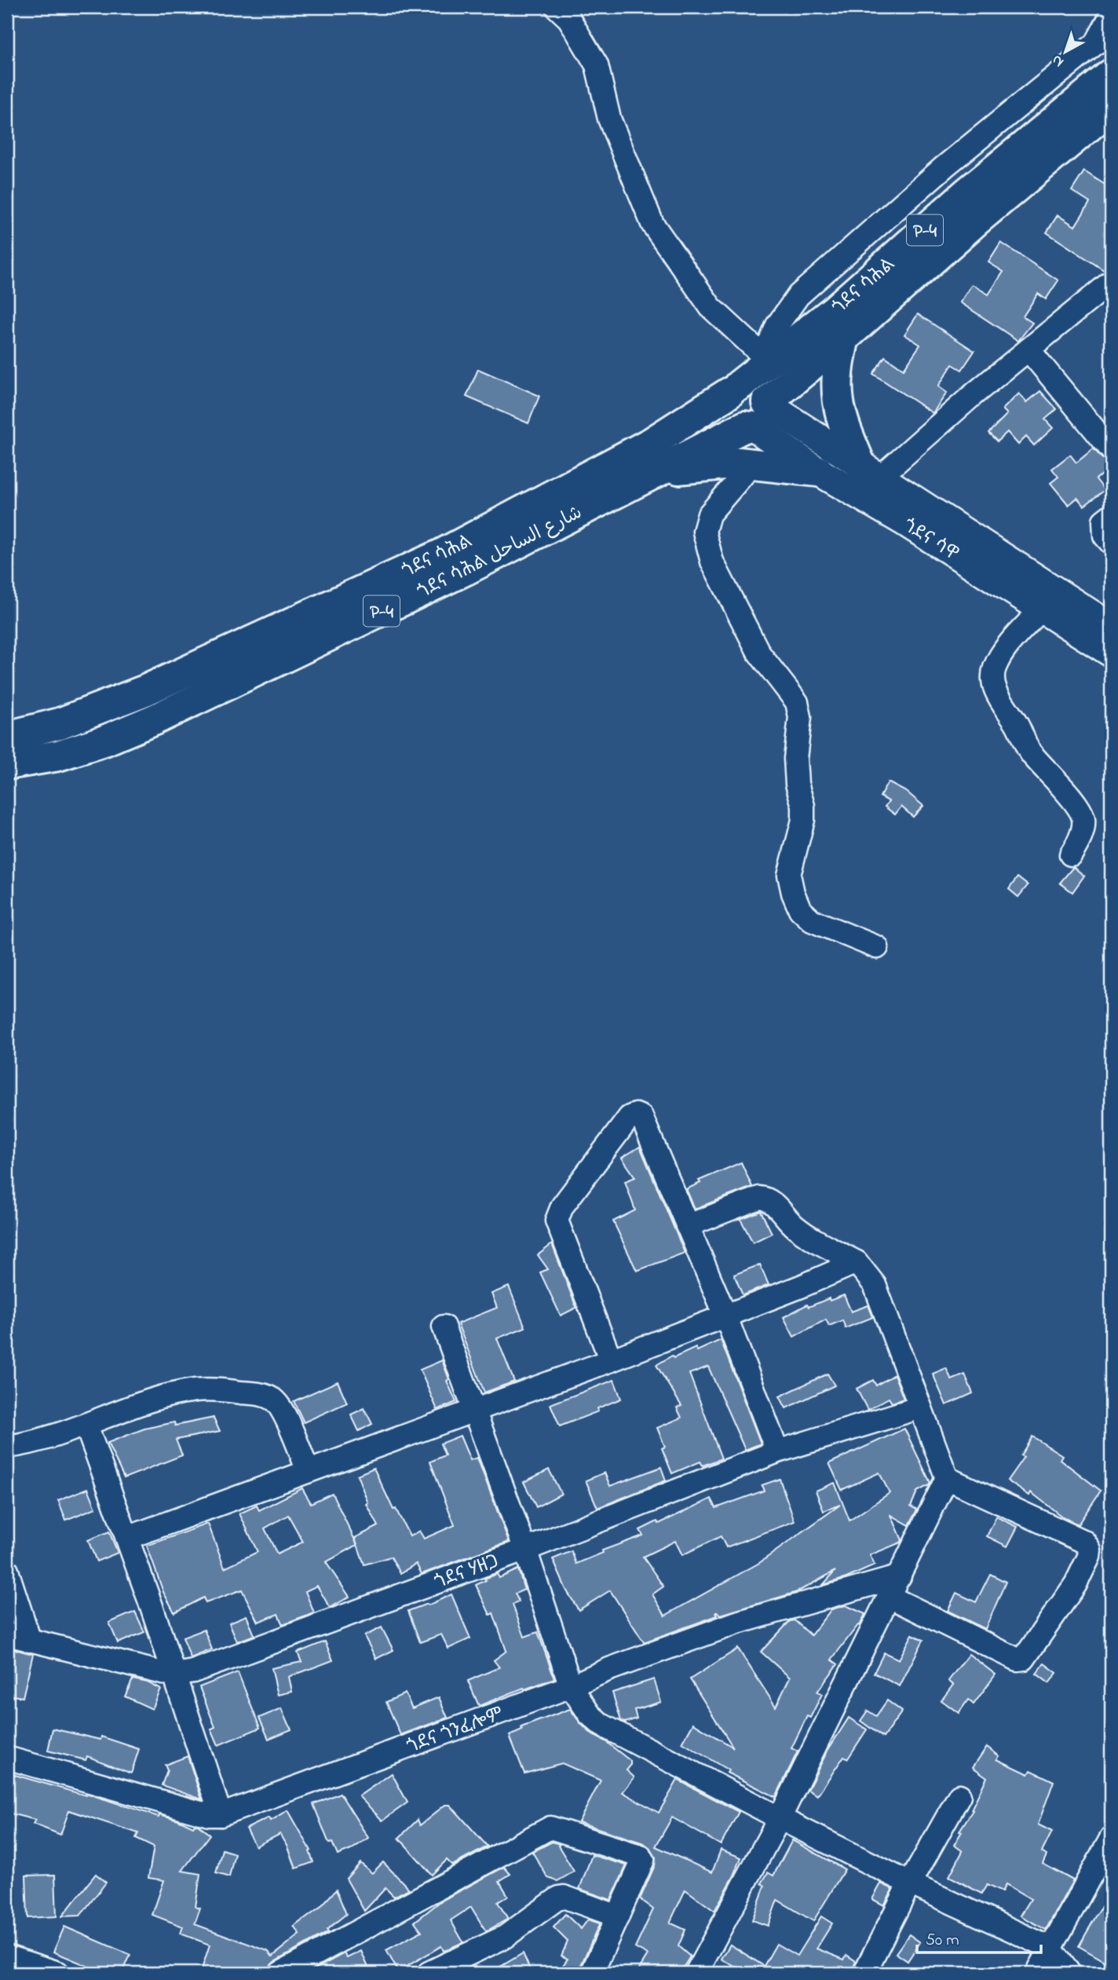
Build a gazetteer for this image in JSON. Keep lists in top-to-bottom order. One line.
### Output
{"streets":{"highway":["P-4","ጎደና ሳሕል","ጎደና ሳሕል شارع الساحل"],"main road":["ጎደና ሳዋ"],"street":["ጎደና ሃዘጋ","ጎደና ጎንፈሎም"]},"crossings":[["ጎደና ሳሕል","ጎደና ሳዋ"],["ጎደና ሳሕል","ጎደና ሳሕል شارع الساحل"],["ጎደና ሳዋ","ጎደና ሳሕል شارع الساحل"]],"scale_bar":"50 m","north":"bottom left"}
